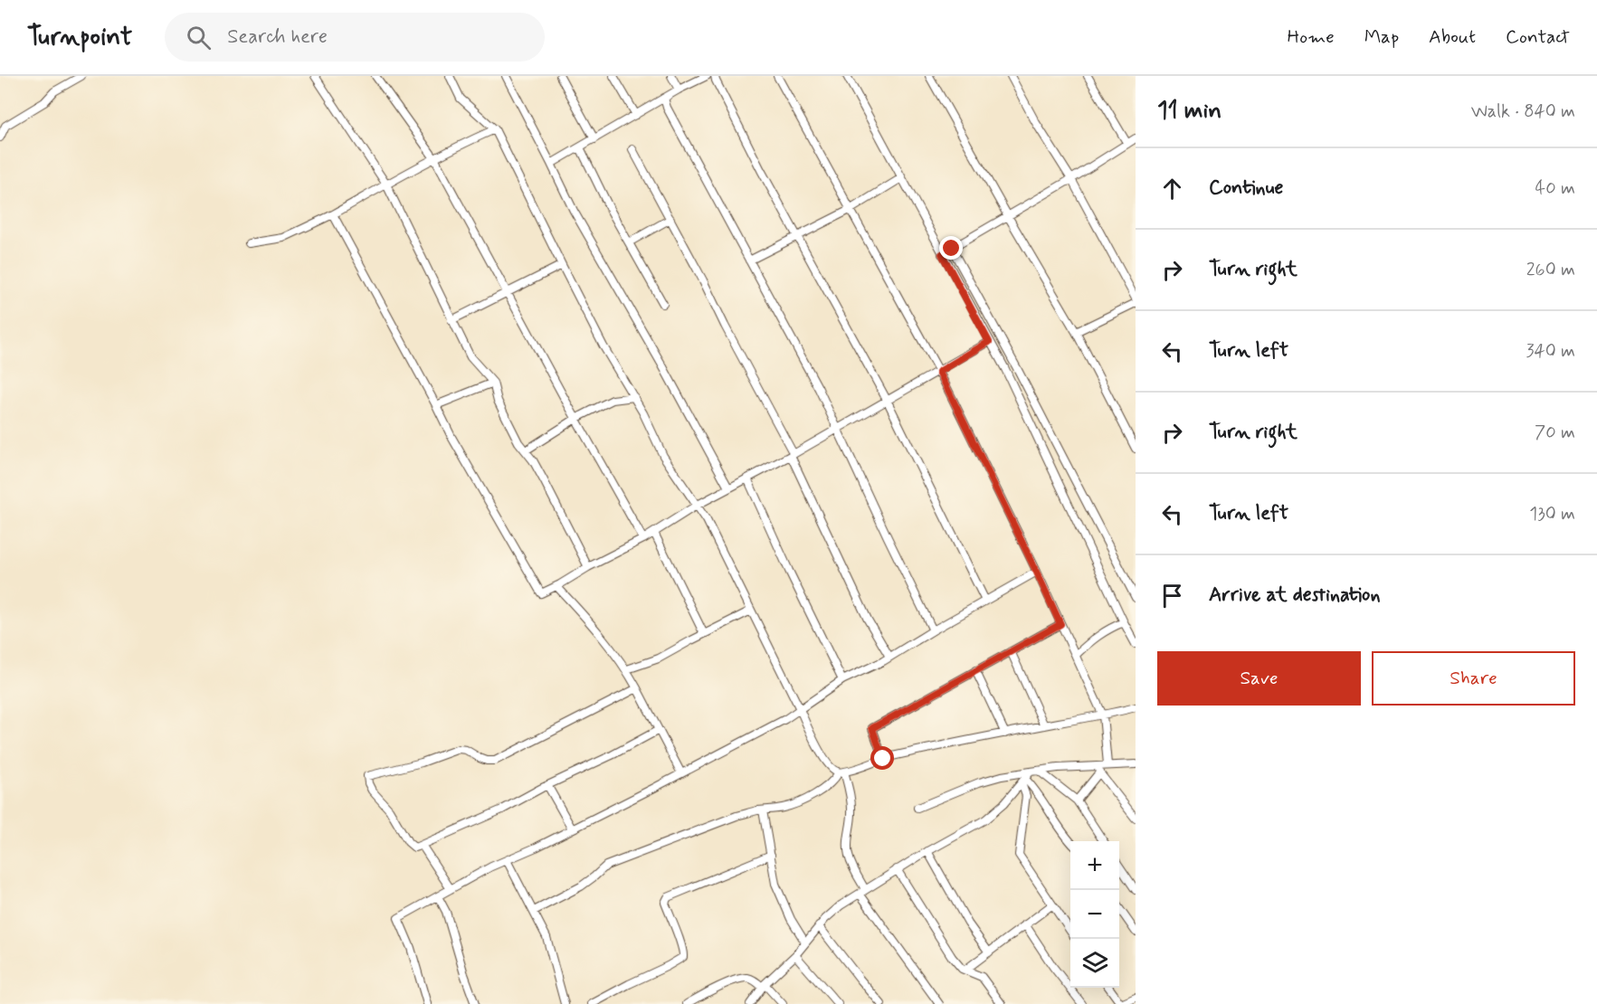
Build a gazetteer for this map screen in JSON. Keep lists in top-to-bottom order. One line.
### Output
{"page":{"header":"Turnpoint","search":"Search here","nav":["Home","Map","About","Contact"],"heading":["11 min","Walk · 840 m"],"list":[["Continue","40 m"],["Turn right","260 m"],["Turn left","340 m"],["Turn right","70 m"],["Turn left","130 m"],"Arrive at destination"],"buttons":["Save","Share"],"map_buttons":["+","−"]}}
